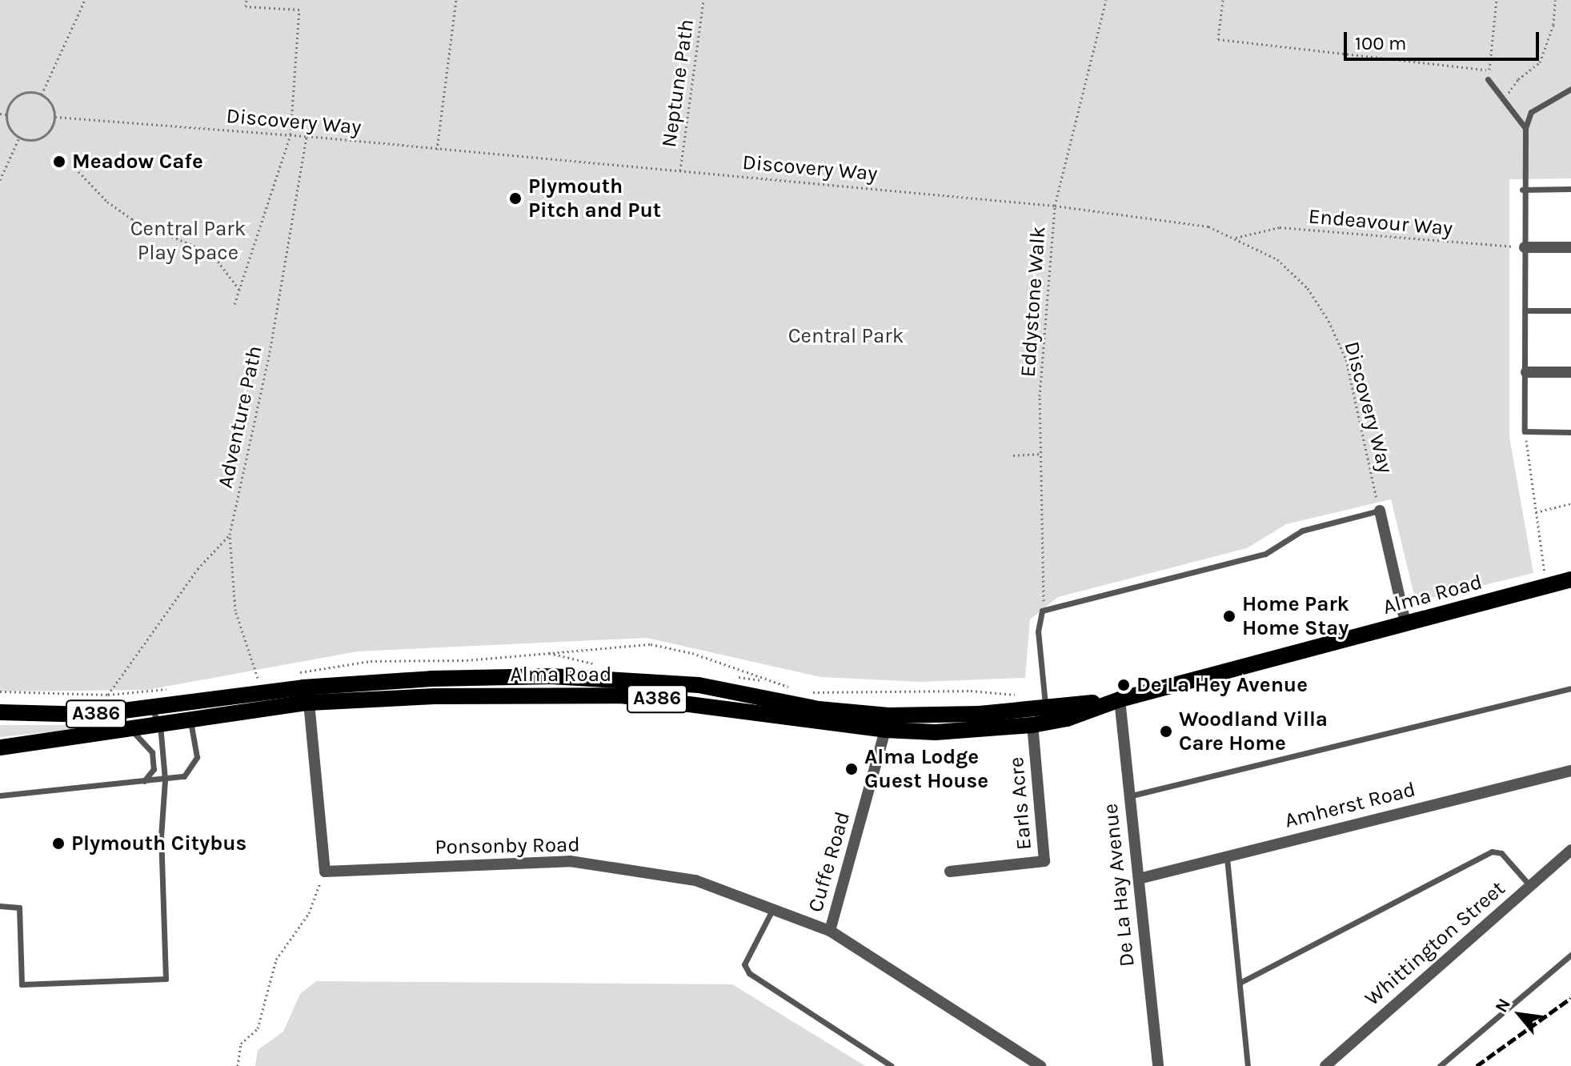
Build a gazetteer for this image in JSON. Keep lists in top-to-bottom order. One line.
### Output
{"streets":{"main road":["Alma Road","A386"],"street":["Earls Acre","Amherst Road","Ponsonby Road","Cuffe Road","De La Hay Avenue","Whittington Street"],"path":["Neptune Path","Discovery Way","Endeavour Way","Eddystone Walk","Adventure Path"]},"crossings":[["Neptune Path","Discovery Way"],["Discovery Way","Endeavour Way"],["Discovery Way","Eddystone Walk"],["Discovery Way","Adventure Path"],["Adventure Path","Alma Road"],["Alma Road","Earls Acre"],["Alma Road","Cuffe Road"],["Alma Road","De La Hay Avenue"],["Amherst Road","De La Hay Avenue"],["Ponsonby Road","Cuffe Road"]],"parks":["Central Park Play Space","Central Park"],"places":["Meadow Cafe","Plymouth Pitch and Put","Home Park Home Stay","De La Hey Avenue","Woodland Villa Care Home","Alma Lodge Guest House","Plymouth Citybus"],"scale_bar":"100 m","north":"top left"}
